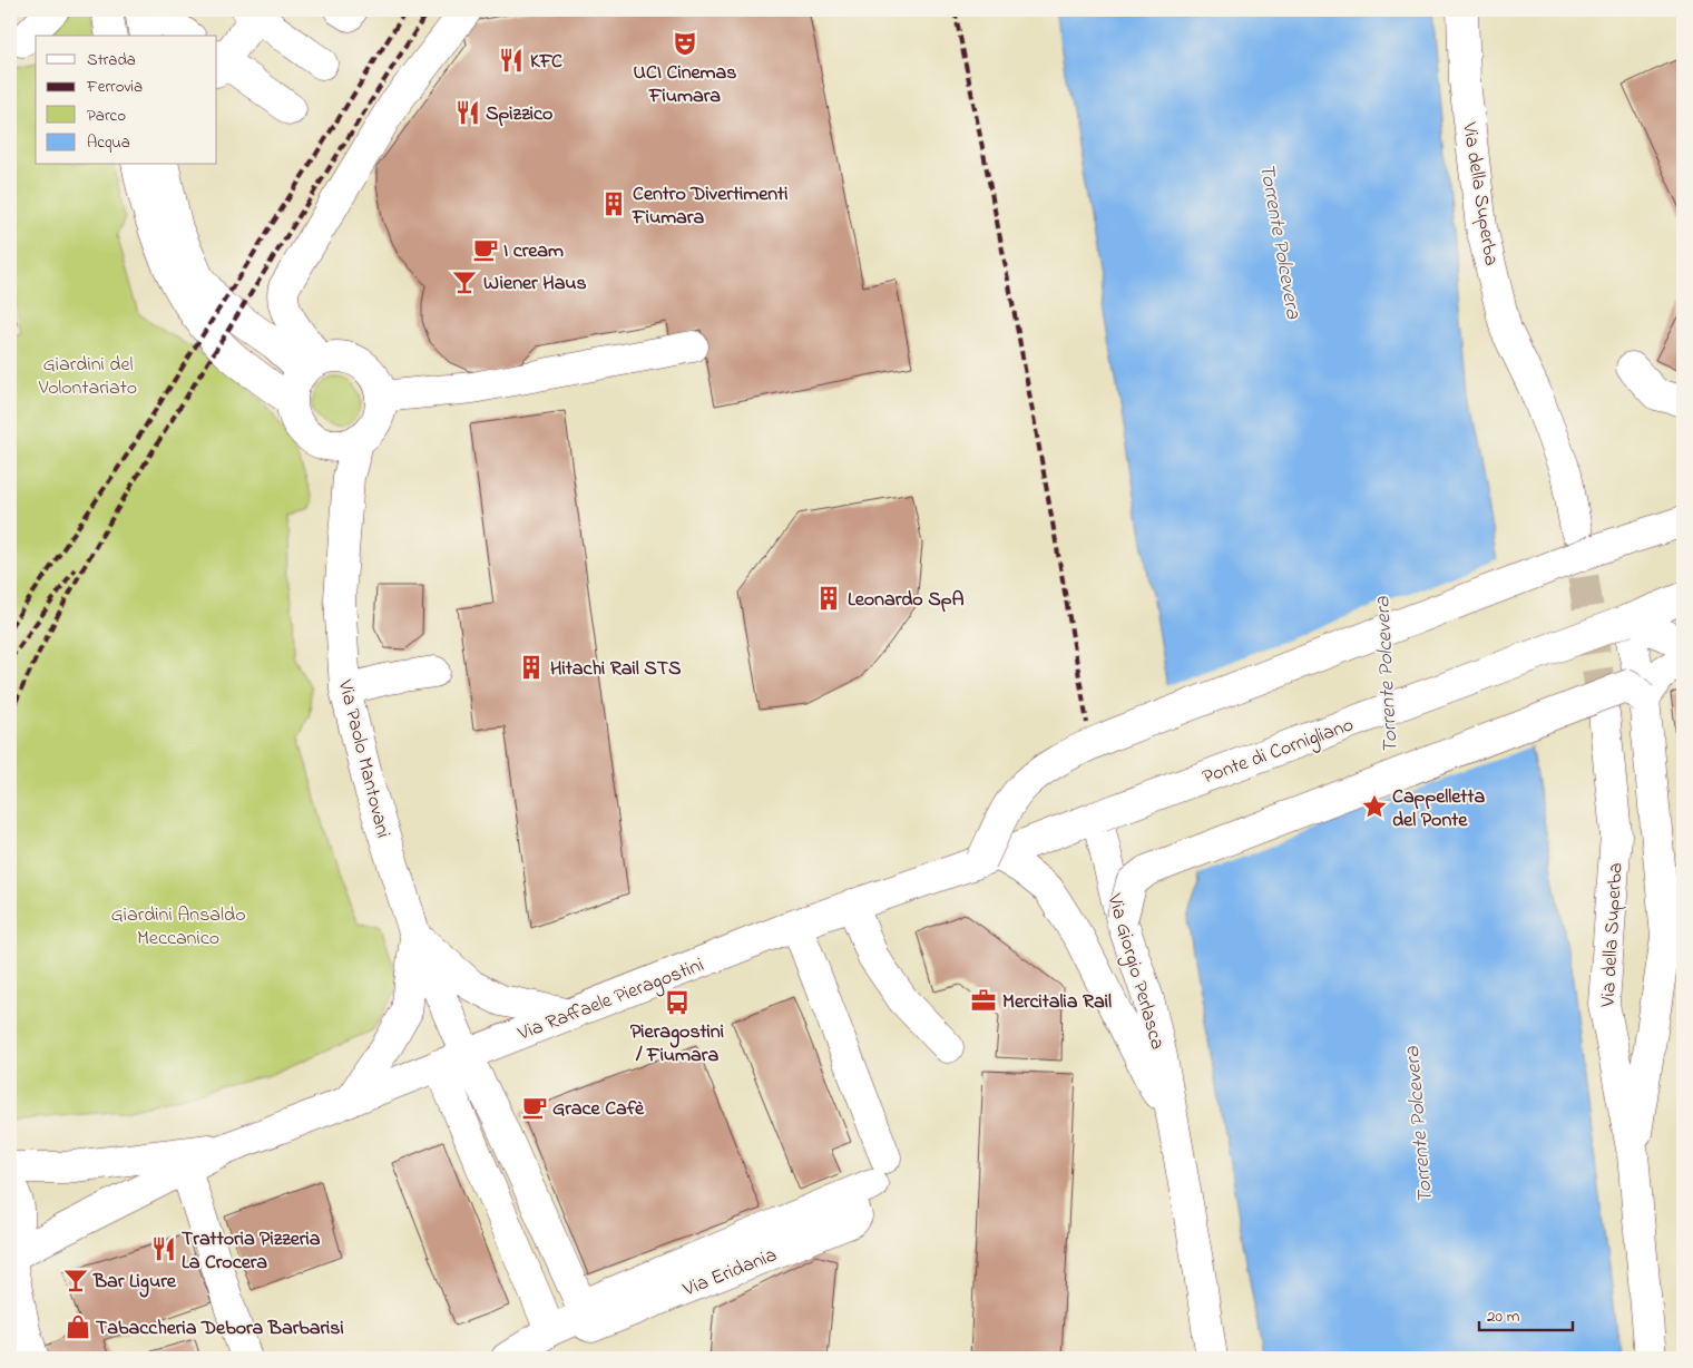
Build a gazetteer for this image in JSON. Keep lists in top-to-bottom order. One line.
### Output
{"streets":{"street":["Via della Superba","Ponte di Cornigliano","Via Paolo Mantovani","Via Giorgio Perlasca","Via Raffaele Pieragostini","Via Eridania"]},"crossings":[["Ponte di Cornigliano","Via Giorgio Perlasca"],["Ponte di Cornigliano","Via Raffaele Pieragostini"],["Via Paolo Mantovani","Via Raffaele Pieragostini"],["Via Giorgio Perlasca","Via Raffaele Pieragostini"],["Via Raffaele Pieragostini","Via Eridania"]],"water":["Torrente Polcevera"],"parks":["Giardini del Volontariato","Giardini Ansaldo Meccanico"],"places":{"theatre":["UCI Cinemas Fiumara"],"restaurant":["KFC","Spizzico","Trattoria Pizzeria La Crocera"],"building":["Centro Divertimenti Fiumara","Leonardo SpA","Hitachi Rail STS"],"cafe":["I cream","Grace Cafè"],"bar":["Wiener Haus","Bar Ligure"],"place":["Cappelletta del Ponte"],"office":["Mercitalia Rail"],"bus stop":["Pieragostini / Fiumara"],"shop":["Tabaccheria Debora Barbarisi"]},"legend":["Strada","Ferrovia","Parco","Acqua"],"scale_bar":"20 m"}
